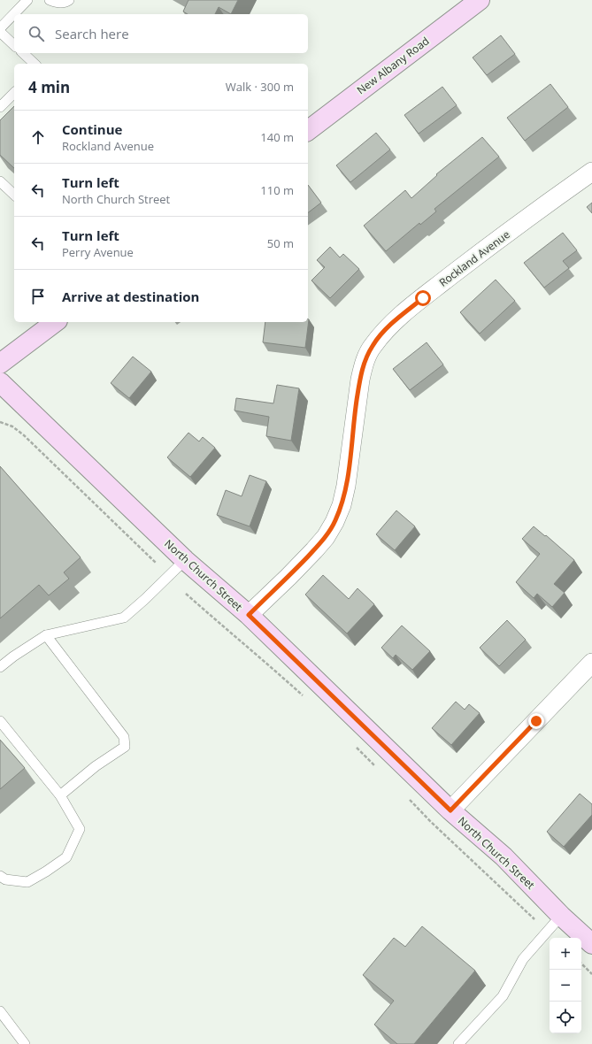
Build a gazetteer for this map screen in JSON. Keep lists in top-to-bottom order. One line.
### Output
{"streets":{"main road":["New Albany Road","North Church Street"],"street":["Rockland Avenue"]},"crossings":[["Rockland Avenue","North Church Street"]],"page":{"search":"Search here","heading":["4 min","Walk · 300 m"],"list":[["Continue","Rockland Avenue","140 m"],["Turn left","North Church Street","110 m"],["Turn left","Perry Avenue","50 m"],"Arrive at destination"],"map_buttons":["+","−"]}}
